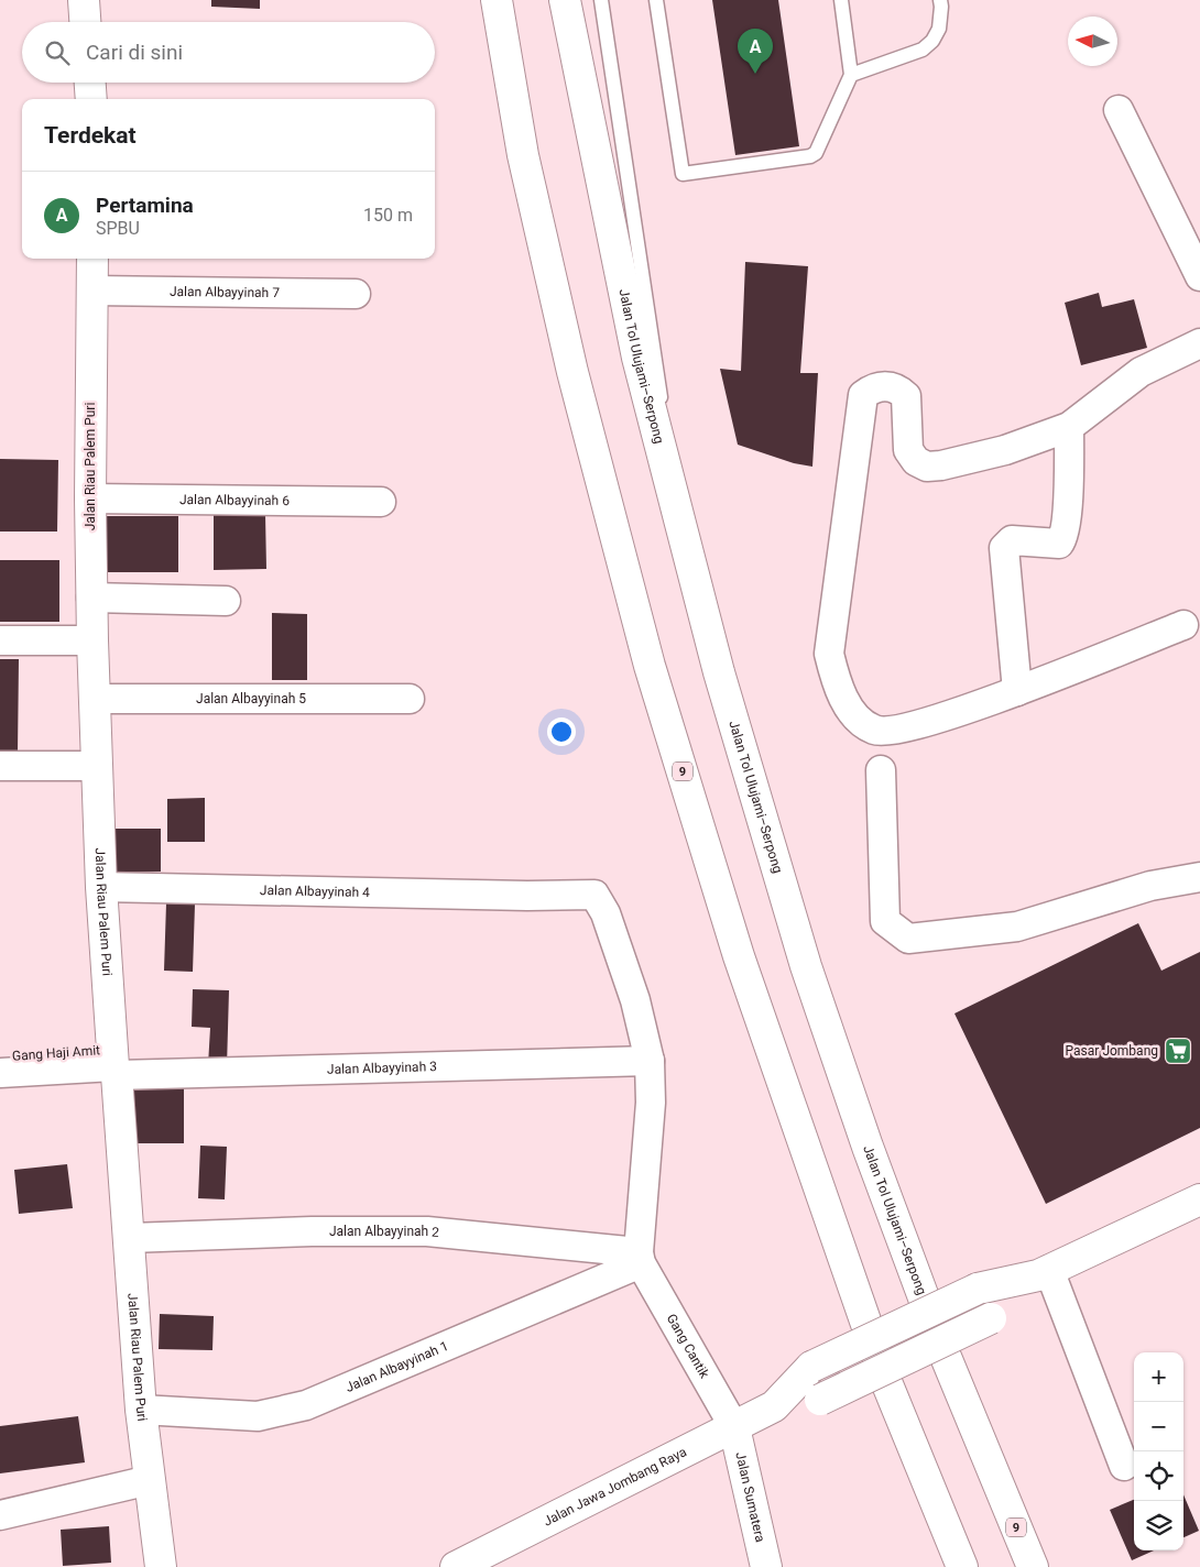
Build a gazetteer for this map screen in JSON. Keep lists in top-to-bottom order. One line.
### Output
{"streets":{"main road":["Jalan Tol Ulujami–Serpong","Jalan Riau Palem Puri","9","Jalan Jawa Jombang Raya","Jalan Sumatera"],"street":["Jalan Albayyinah 7","Jalan Albayyinah 6","Jalan Albayyinah 5","Jalan Albayyinah 4","Gang Haji Amit","Jalan Albayyinah 3","Jalan Albayyinah 2","Gang Cantik","Jalan Albayyinah 1"]},"crossings":[["Jalan Albayyinah 7","Jalan Riau Palem Puri"],["Jalan Riau Palem Puri","Jalan Albayyinah 6"],["Jalan Riau Palem Puri","Jalan Albayyinah 5"],["Jalan Riau Palem Puri","Jalan Albayyinah 4"],["Jalan Riau Palem Puri","Gang Haji Amit"],["Jalan Riau Palem Puri","Jalan Albayyinah 3"],["Jalan Riau Palem Puri","Jalan Albayyinah 2"],["Jalan Riau Palem Puri","Jalan Albayyinah 1"],["Jalan Albayyinah 4","Jalan Albayyinah 3"],["Gang Haji Amit","Jalan Albayyinah 3"],["Jalan Albayyinah 2","Gang Cantik"],["Jalan Albayyinah 2","Jalan Albayyinah 1"],["Gang Cantik","Jalan Albayyinah 1"],["Gang Cantik","Jalan Jawa Jombang Raya"],["Gang Cantik","Jalan Sumatera"],["Jalan Jawa Jombang Raya","Jalan Sumatera"]],"places":{"supermarket":["Pasar Jombang"]},"north":"left","page":{"search":"Cari di sini","pins":"A","heading":"Terdekat","list":[{"mark":"A","name":"Pertamina","note":"SPBU","value":"150 m"}],"map_buttons":["+","−"]}}
